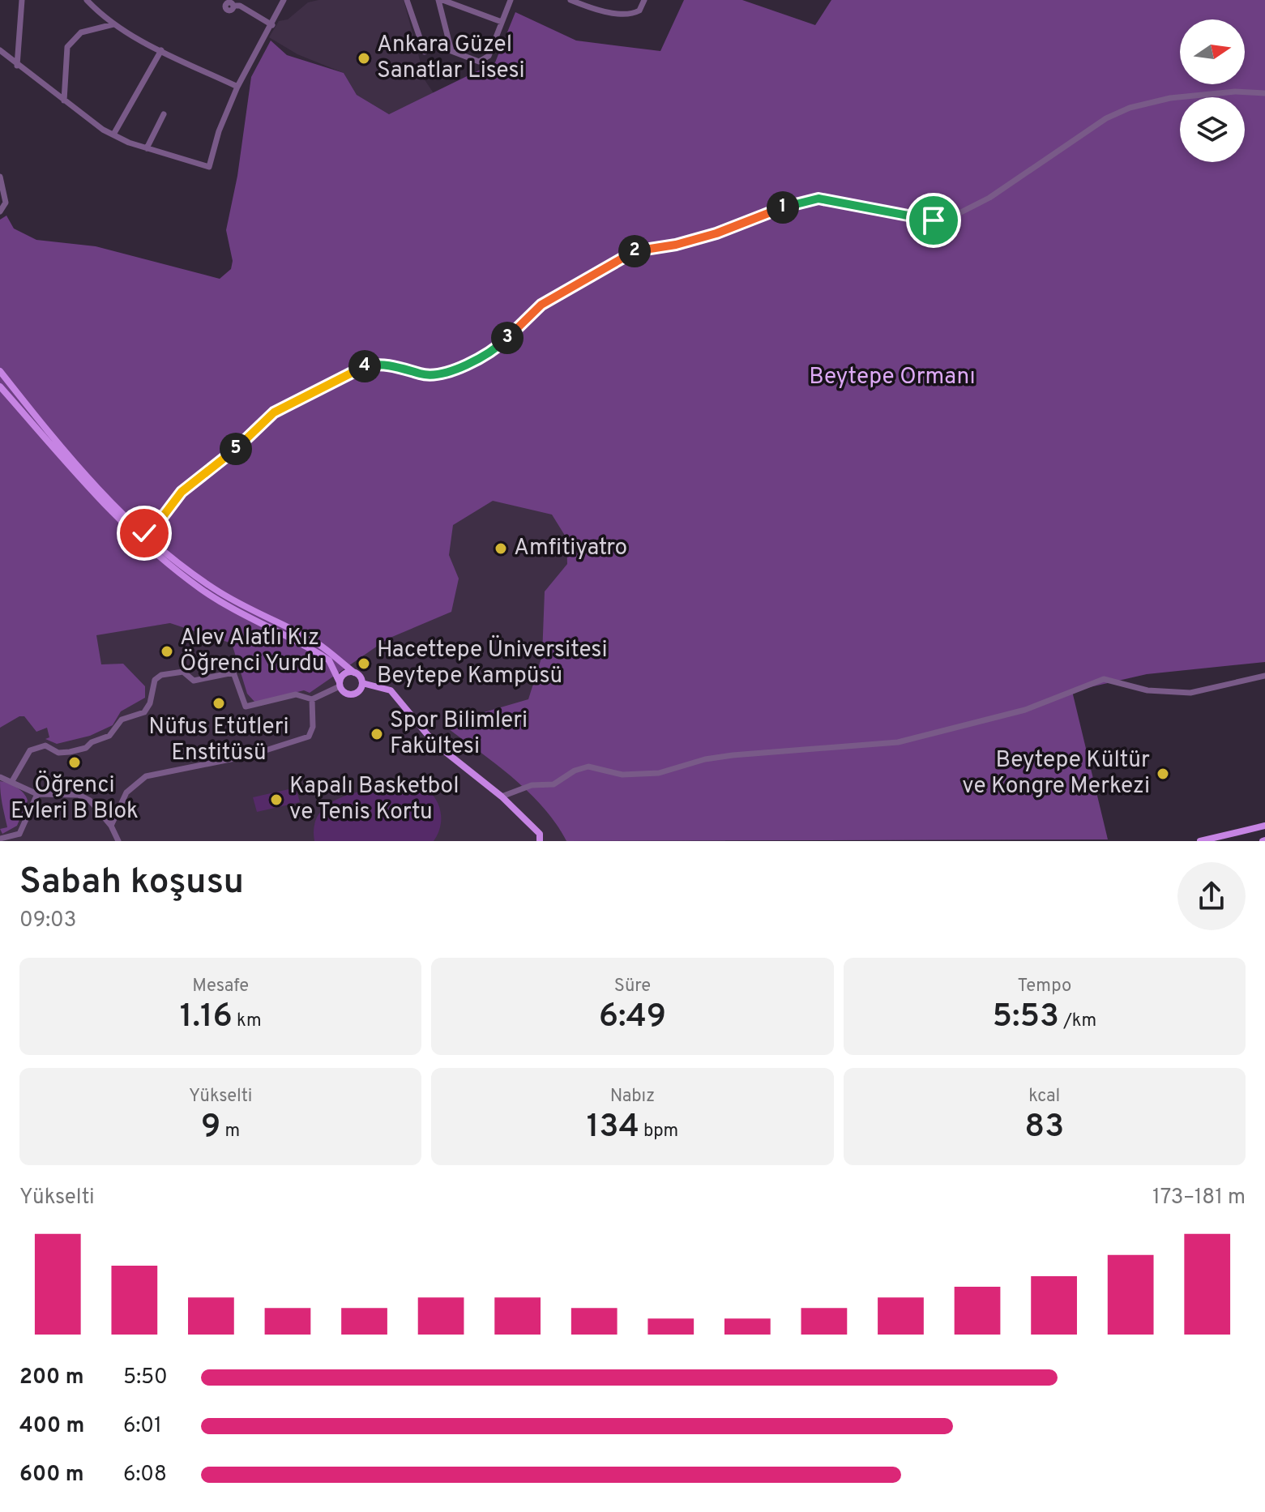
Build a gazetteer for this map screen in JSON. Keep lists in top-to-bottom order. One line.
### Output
{"parks":["Beytepe Ormanı"],"places":["Ankara Güzel Sanatlar Lisesi","Amfitiyatro","Alev Alatlı Kız Öğrenci Yurdu","Hacettepe Üniversitesi Beytepe Kampüsü","Nüfus Etütleri Enstitüsü","Spor Bilimleri Fakültesi","Öğrenci Evleri B Blok","Beytepe Kültür ve Kongre Merkezi","Kapalı Basketbol ve Tenis Kortu"],"north":"right","page":{"pins":["1","2","3","4","5"],"heading":["Sabah koşusu","09:03"],"stats":[["Mesafe","1.16 km"],["Süre","6:49"],["Tempo","5:53 /km"],["Yükselti","9 m"],["Nabız","134 bpm"],["kcal","83"]],"chart":["Yükselti","173–181 m"],"list":[{"name":"200 m","note":"5:50"},{"name":"400 m","note":"6:01"},{"name":"600 m","note":"6:08"}]}}
